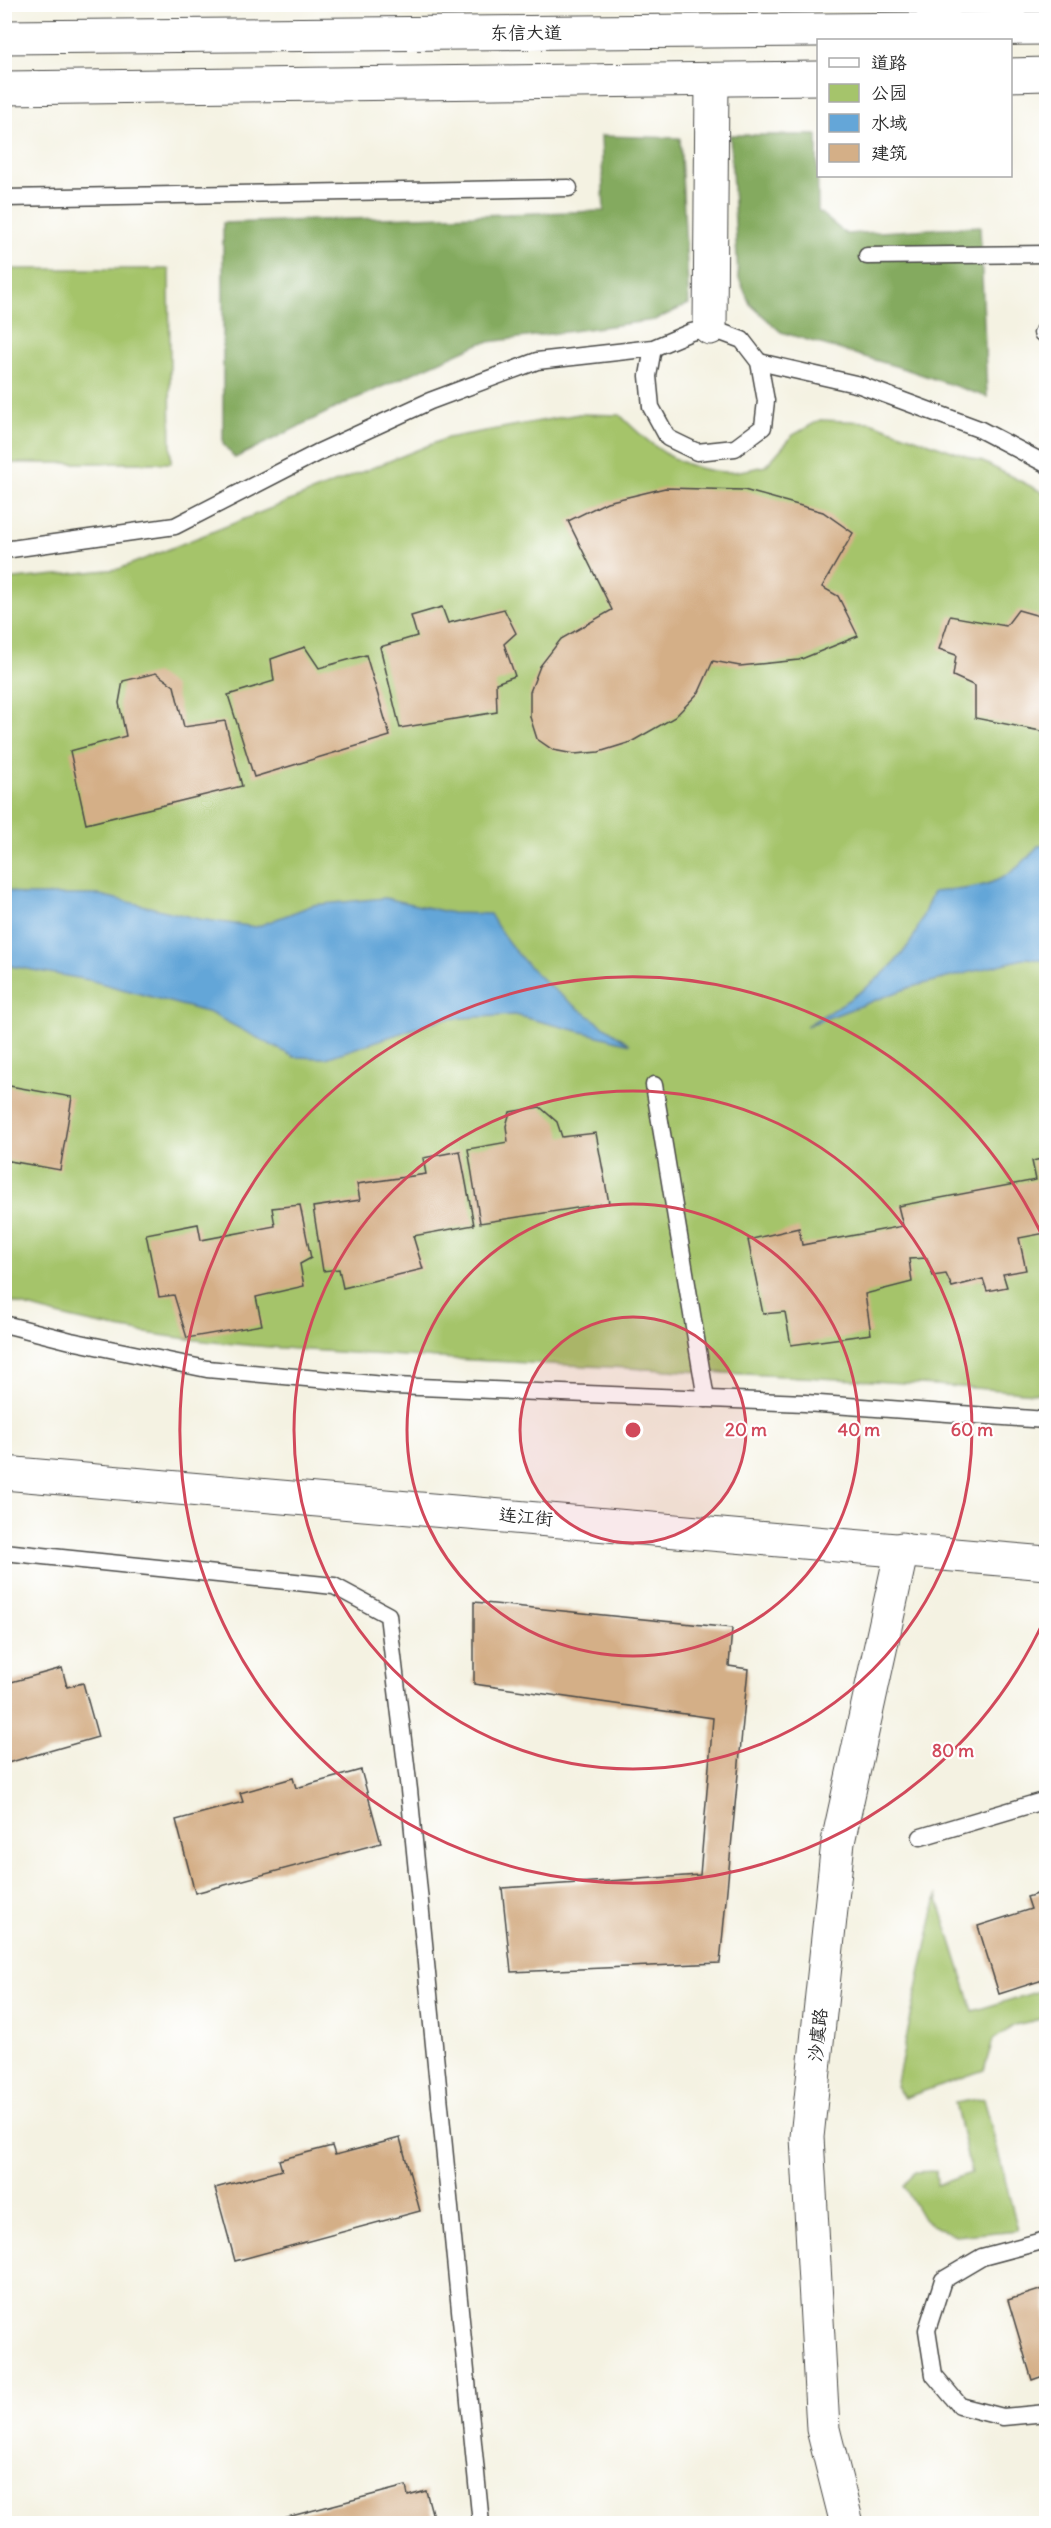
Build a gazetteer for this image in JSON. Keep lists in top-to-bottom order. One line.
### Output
{"streets":{"street":["东信大道","连江街","沙虞路"]},"crossings":[["连江街","沙虞路"]],"legend":["道路","公园","水域","建筑"],"rings":["20 m","40 m","60 m","80 m"]}
